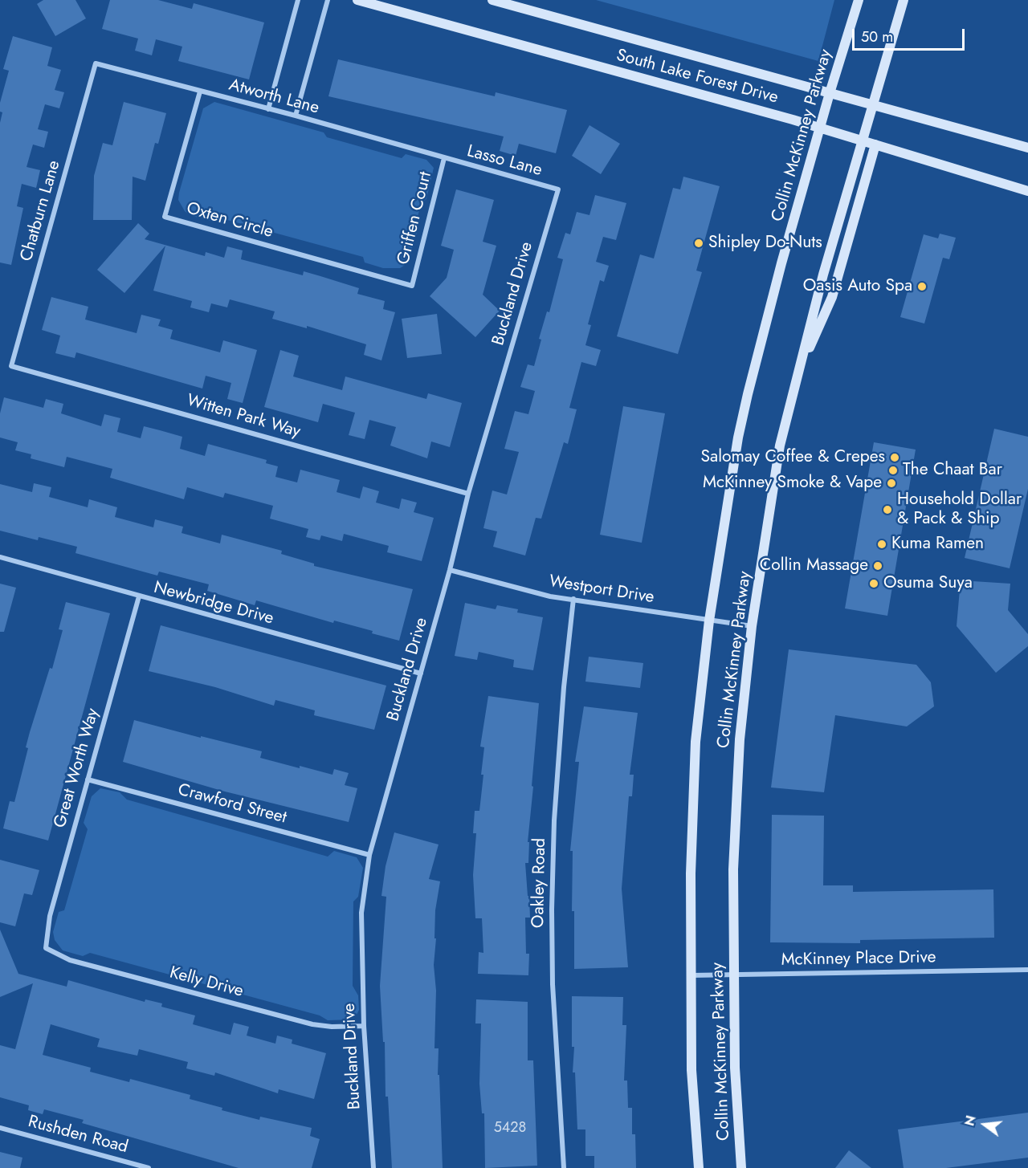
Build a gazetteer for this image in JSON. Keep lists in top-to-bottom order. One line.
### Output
{"streets":{"street":["South Lake Forest Drive","Atworth Lane","Collin McKinney Parkway","Lasso Lane","Chatburn Lane","Griffen Court","Oxten Circle","Buckland Drive","Witten Park Way","Westport Drive","Newbridge Drive","Great Worth Way","Crawford Street","Oakley Road","McKinney Place Drive","Kelly Drive","Rushden Road"]},"crossings":[["South Lake Forest Drive","Collin McKinney Parkway"],["Atworth Lane","Lasso Lane"],["Atworth Lane","Chatburn Lane"],["Atworth Lane","Griffen Court"],["Atworth Lane","Oxten Circle"],["Collin McKinney Parkway","Westport Drive"],["Collin McKinney Parkway","McKinney Place Drive"],["Lasso Lane","Griffen Court"],["Lasso Lane","Buckland Drive"],["Chatburn Lane","Witten Park Way"],["Griffen Court","Oxten Circle"],["Buckland Drive","Witten Park Way"],["Buckland Drive","Westport Drive"],["Buckland Drive","Newbridge Drive"],["Buckland Drive","Crawford Street"],["Buckland Drive","Kelly Drive"],["Westport Drive","Oakley Road"],["Newbridge Drive","Great Worth Way"],["Great Worth Way","Crawford Street"],["Great Worth Way","Kelly Drive"]],"places":["Shipley Do-Nuts","Oasis Auto Spa","Salomay Coffee & Crepes","The Chaat Bar","McKinney Smoke & Vape","Household Dollar & Pack & Ship","Kuma Ramen","Collin Massage","Osuma Suya"],"house_numbers":["5428"],"scale_bar":"50 m","north":"left"}
